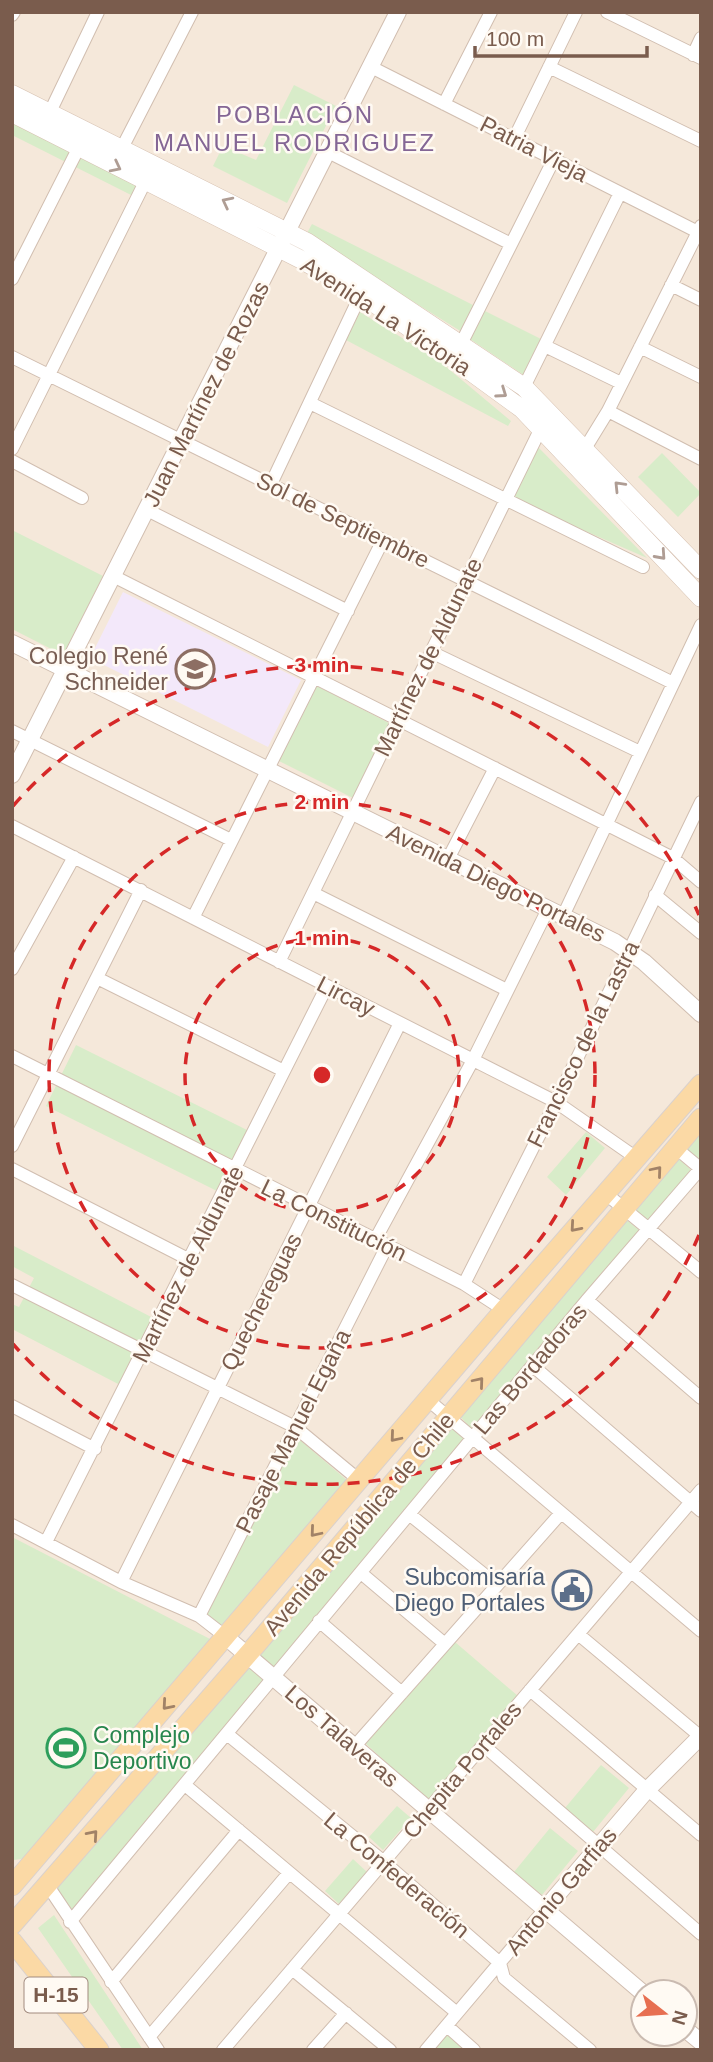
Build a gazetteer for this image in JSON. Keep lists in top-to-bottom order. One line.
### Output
{"streets":{"main road":["Avenida La Victoria","Avenida República de Chile","H-15"],"street":["Patria Vieja","Juan Martínez de Rozas","Sol de Septiembre","Martínez de Aldunate","Avenida Diego Portales","Lircay","Francisco de la Lastra","La Constitución","Quechereguas","Las Bordadoras","Pasaje Manuel Egaña","Los Talaveras","Chepita Portales","La Confederación","Antonio Garfias"]},"crossings":[["Patria Vieja","Juan Martínez de Rozas"],["Avenida La Victoria","Juan Martínez de Rozas"],["Avenida La Victoria","Martínez de Aldunate"],["Juan Martínez de Rozas","Sol de Septiembre"],["Juan Martínez de Rozas","Avenida Diego Portales"],["Sol de Septiembre","Martínez de Aldunate"],["Sol de Septiembre","Pasaje Manuel Egaña"],["Martínez de Aldunate","Avenida Diego Portales"],["Martínez de Aldunate","Lircay"],["Martínez de Aldunate","La Constitución"],["Martínez de Aldunate","Los Talaveras"],["Avenida Diego Portales","Francisco de la Lastra"],["Avenida Diego Portales","Pasaje Manuel Egaña"],["Lircay","Francisco de la Lastra"],["Lircay","Quechereguas"],["Lircay","Pasaje Manuel Egaña"],["Lircay","Avenida República de Chile"],["Francisco de la Lastra","La Constitución"],["La Constitución","Quechereguas"],["La Constitución","Pasaje Manuel Egaña"],["La Constitución","Avenida República de Chile"],["Quechereguas","Los Talaveras"],["Las Bordadoras","Los Talaveras"],["Las Bordadoras","La Confederación"],["Pasaje Manuel Egaña","Los Talaveras"],["Avenida República de Chile","Los Talaveras"],["Los Talaveras","Chepita Portales"],["Los Talaveras","Antonio Garfias"],["Chepita Portales","La Confederación"],["La Confederación","Antonio Garfias"]],"districts":["POBLACIÓN MANUEL RODRIGUEZ"],"places":{"school or university":["Colegio René Schneider"],"public building":["Subcomisaría Diego Portales"],"sports":["Complejo Deportivo"]},"scale_bar":"100 m","north":"right","rings":["3 min","2 min","1 min"]}
